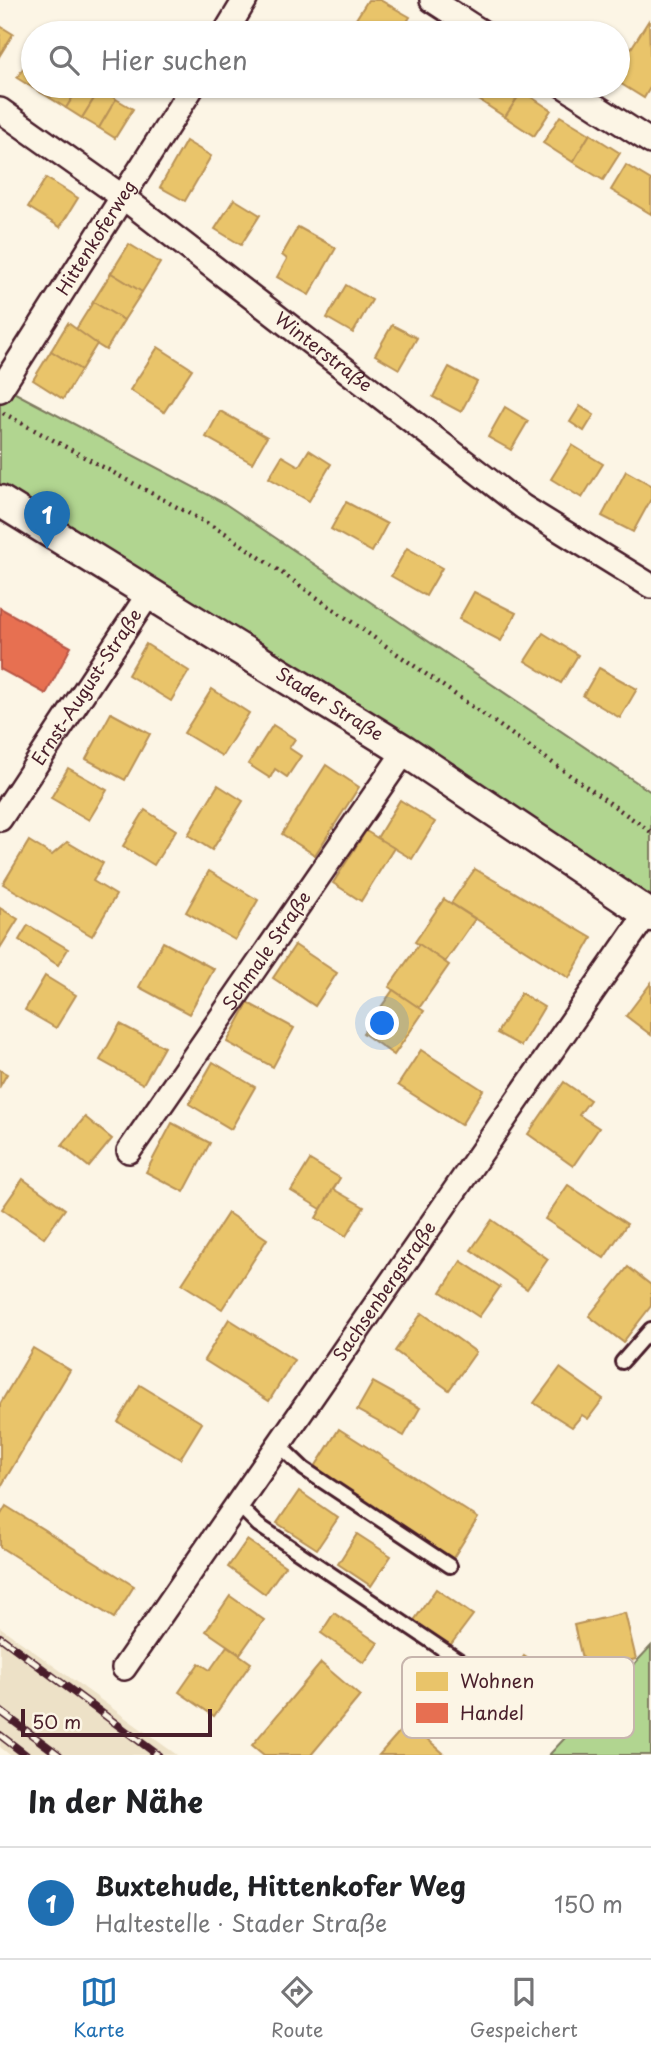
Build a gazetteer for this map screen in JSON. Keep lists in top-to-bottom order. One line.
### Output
{"streets":{"street":["Hittenkoferweg","Winterstraße","Ernst-August-Straße","Stader Straße","Schmale Straße","Sachsenbergstraße"]},"crossings":[["Hittenkoferweg","Winterstraße"],["Ernst-August-Straße","Stader Straße"],["Stader Straße","Schmale Straße"],["Stader Straße","Sachsenbergstraße"]],"legend":["Wohnen","Handel"],"scale_bar":"50 m","page":{"search":"Hier suchen","pins":"1","scale":"50 m","heading":"In der Nähe","list":[{"mark":"1","name":"Buxtehude, Hittenkofer Weg","note":"Haltestelle · Stader Straße","value":"150 m"}],"nav":["Karte","Route","Gespeichert"]}}
